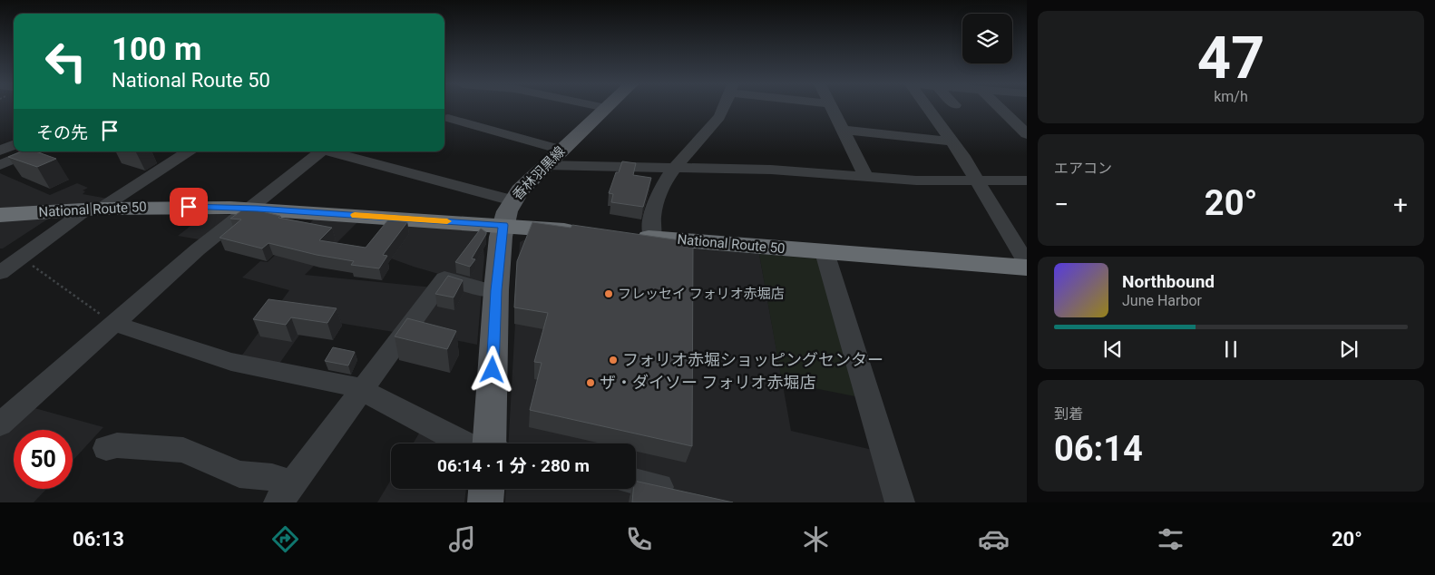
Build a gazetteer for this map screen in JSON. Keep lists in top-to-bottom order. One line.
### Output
{"streets":{"highway":["National Route 50"],"main road":["香林羽黒線"]},"crossings":[["香林羽黒線","National Route 50"]],"places":["フレッセイ フォリオ赤堀店","フォリオ赤堀ショッピングセンター","ザ・ダイソー フォリオ赤堀店"],"page":{"tile":[["47","km/h"],"エアコン",["到着","06:14"]],"turn":["100 m","National Route 50"],"then":"その先","heat":["−","20°","+"],"song":["Northbound","June Harbor"],"limit":"50","trip":"06:14 · 1 分 · 280 m","tabs":["06:13","20°"]}}
